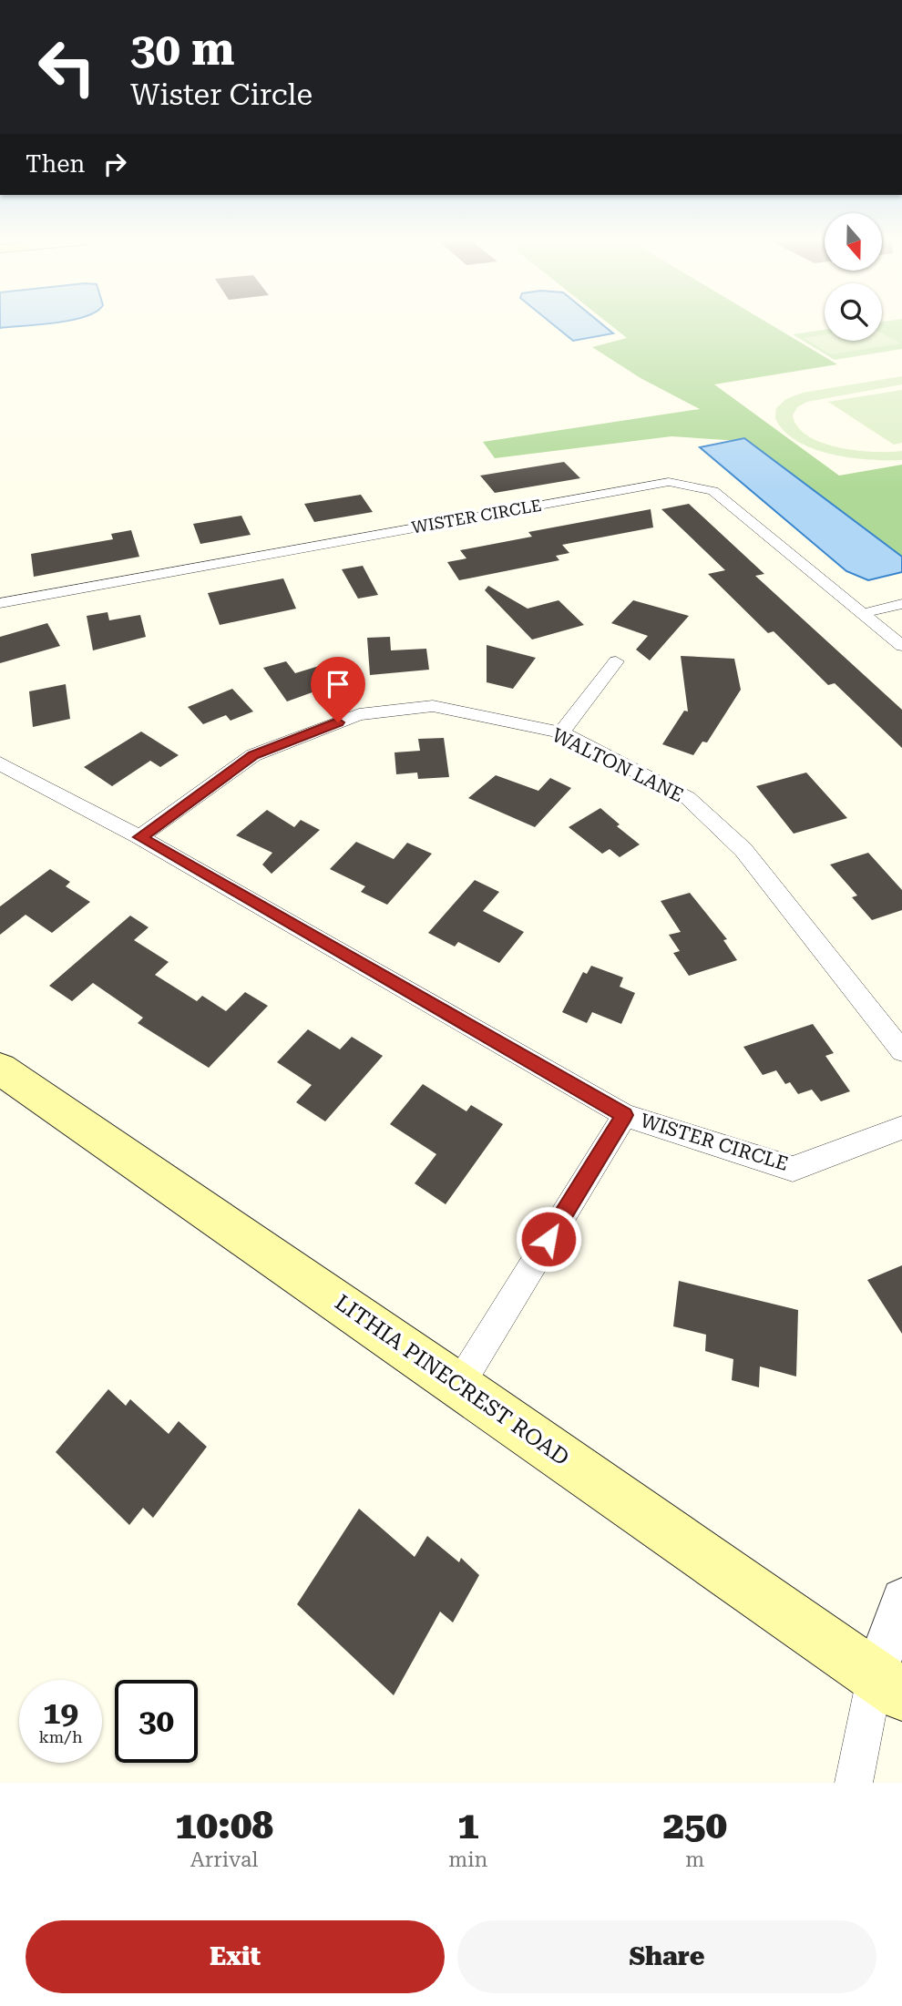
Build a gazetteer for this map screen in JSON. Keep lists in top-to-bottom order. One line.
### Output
{"streets":{"main road":["LITHIA PINECREST ROAD"],"street":["WISTER CIRCLE","WALTON LANE"]},"crossings":[["WISTER CIRCLE","WALTON LANE"]],"north":"bottom","page":{"turn":["30 m","Wister Circle"],"then":"Then","speed":"19 km/h","limit":"30","eta":["10:08","Arrival","1","min","250","m"],"buttons":["Exit","Share"]}}
